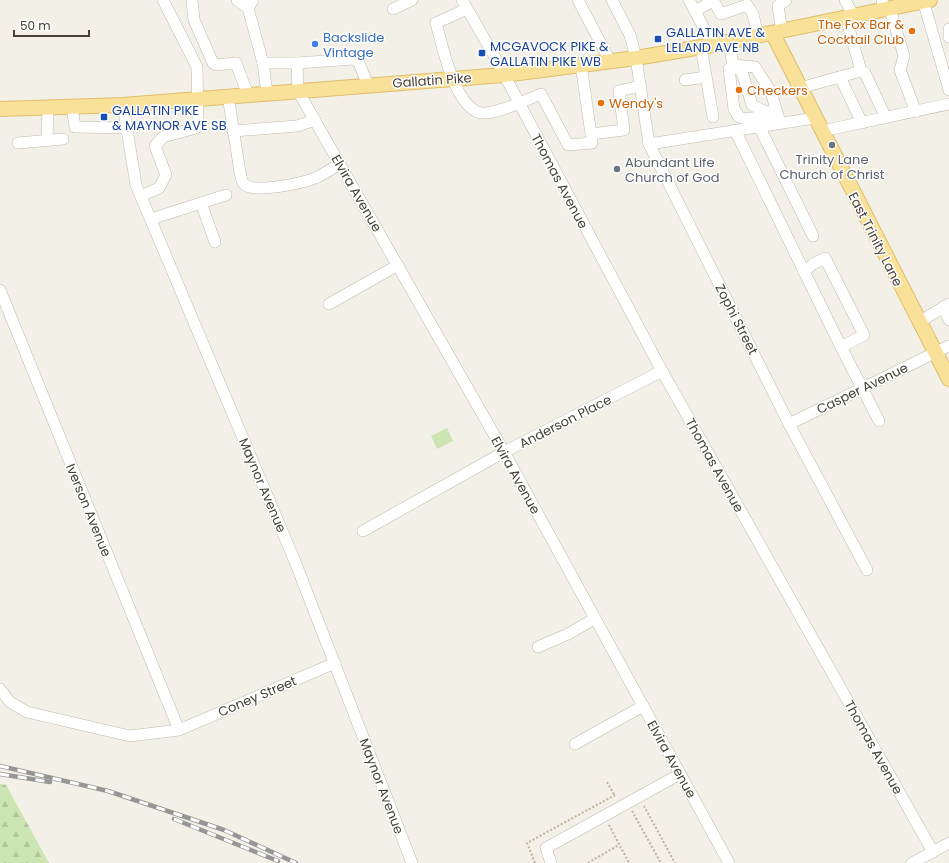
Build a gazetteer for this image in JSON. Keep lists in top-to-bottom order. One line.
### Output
{"streets":{"main road":["Gallatin Pike","East Trinity Lane"],"street":["Thomas Avenue","Elvira Avenue","Zophi Street","Casper Avenue","Anderson Place","Maynor Avenue","Iverson Avenue","Coney Street"]},"crossings":[["Gallatin Pike","Thomas Avenue"],["Gallatin Pike","Elvira Avenue"],["Gallatin Pike","East Trinity Lane"],["Gallatin Pike","Zophi Street"],["Gallatin Pike","Maynor Avenue"],["Thomas Avenue","Anderson Place"],["Elvira Avenue","Anderson Place"],["East Trinity Lane","Casper Avenue"],["Zophi Street","Casper Avenue"],["Maynor Avenue","Coney Street"],["Iverson Avenue","Coney Street"]],"places":{"other":["The Fox Bar & Cocktail Club","Backslide Vintage","Checkers","Wendy's","Trinity Lane Church of Christ","Abundant Life Church of God"],"transit":["GALLATIN AVE & LELAND AVE NB","MCGAVOCK PIKE & GALLATIN PIKE WB","GALLATIN PIKE & MAYNOR AVE SB"]},"scale_bar":"50 m"}
